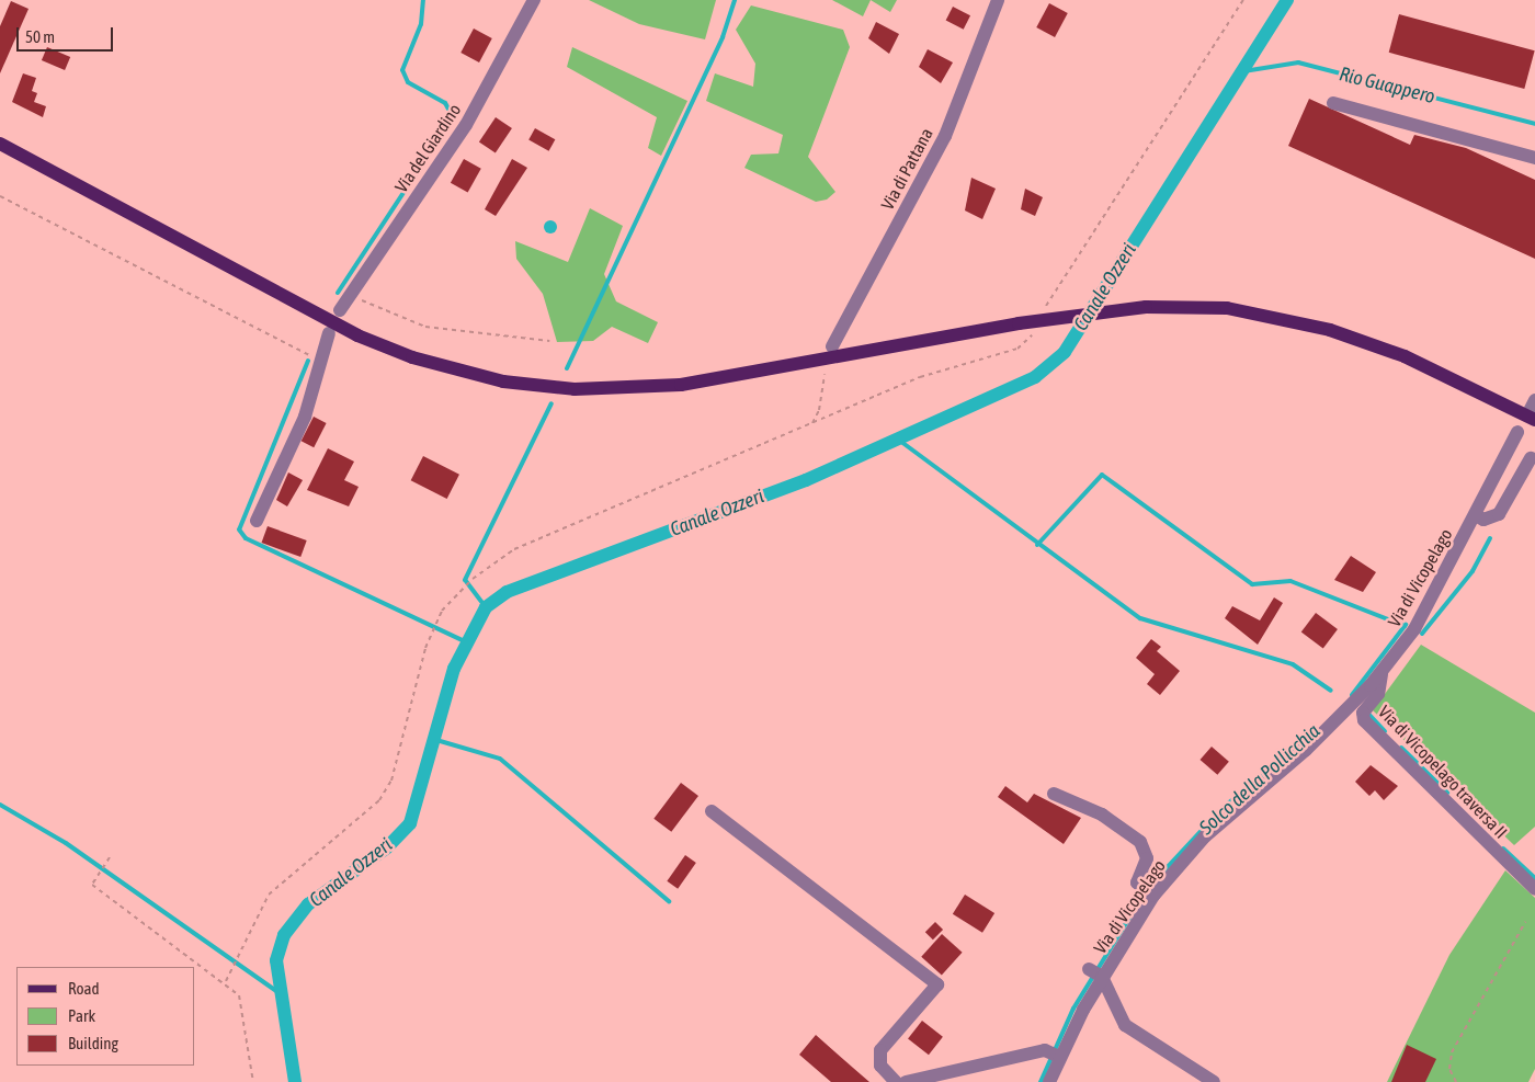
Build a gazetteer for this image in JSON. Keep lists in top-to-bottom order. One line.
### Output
{"streets":{"street":["Via del Giardino","Via di Pattana","Via di Vicopelago","Via di Vicopelago traversa II"]},"crossings":[["Via di Vicopelago","Via di Vicopelago traversa II"]],"water":["Rio Guappero","Canale Ozzeri","Solco della Pollicchia"],"legend":["Road","Park","Building"],"scale_bar":"50 m"}
